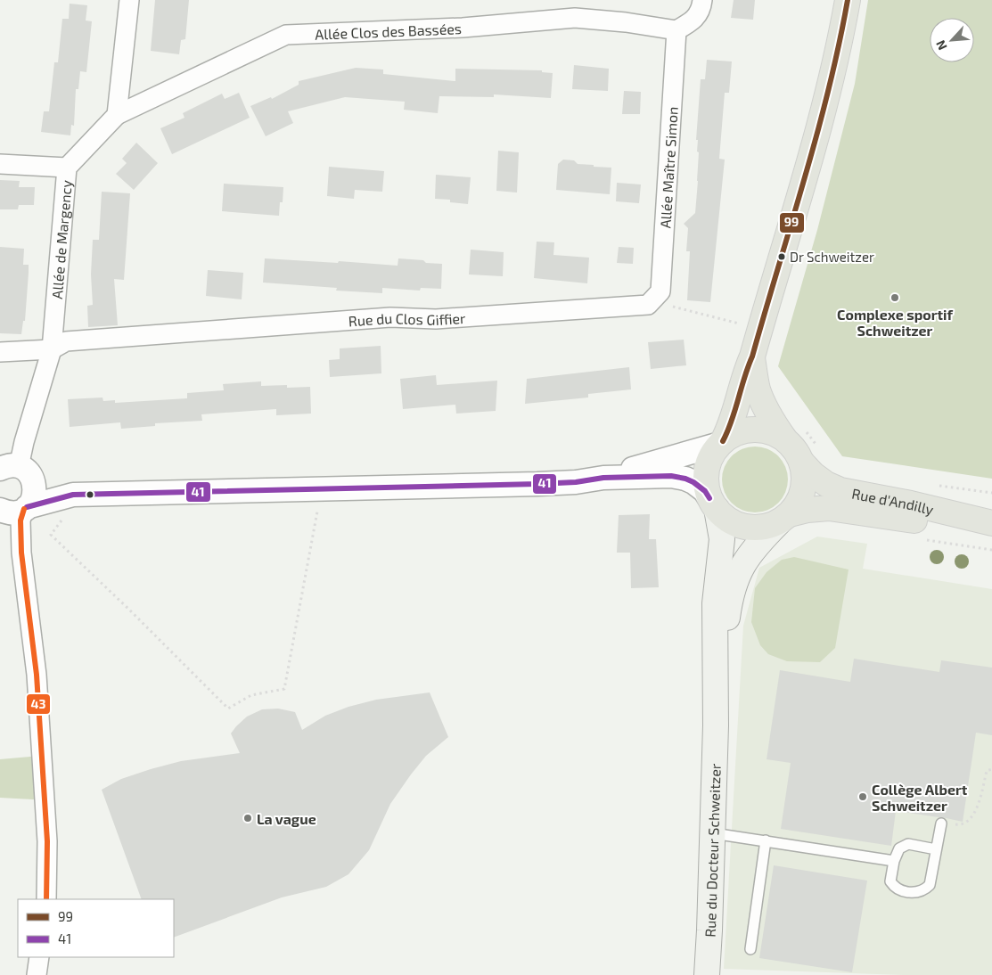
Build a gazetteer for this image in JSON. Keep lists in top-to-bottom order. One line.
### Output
{"streets":{"main road":["Rue d'Andilly","Rue du Docteur Schweitzer"],"street":["Allée Clos des Bassées","Allée Maître Simon","Allée de Margency","Rue du Clos Giffier"]},"crossings":[["Allée Clos des Bassées","Allée Maître Simon"],["Allée Clos des Bassées","Allée de Margency"],["Allée Maître Simon","Rue du Clos Giffier"],["Allée de Margency","Rue du Clos Giffier"],["Rue d'Andilly","Rue du Docteur Schweitzer"]],"places":["Dr Schweitzer","Complexe sportif Schweitzer","Collège Albert Schweitzer","La vague"],"lines":["transit line 99","transit line 41","transit line 43"],"legend":["99","41"],"north":"bottom left"}
